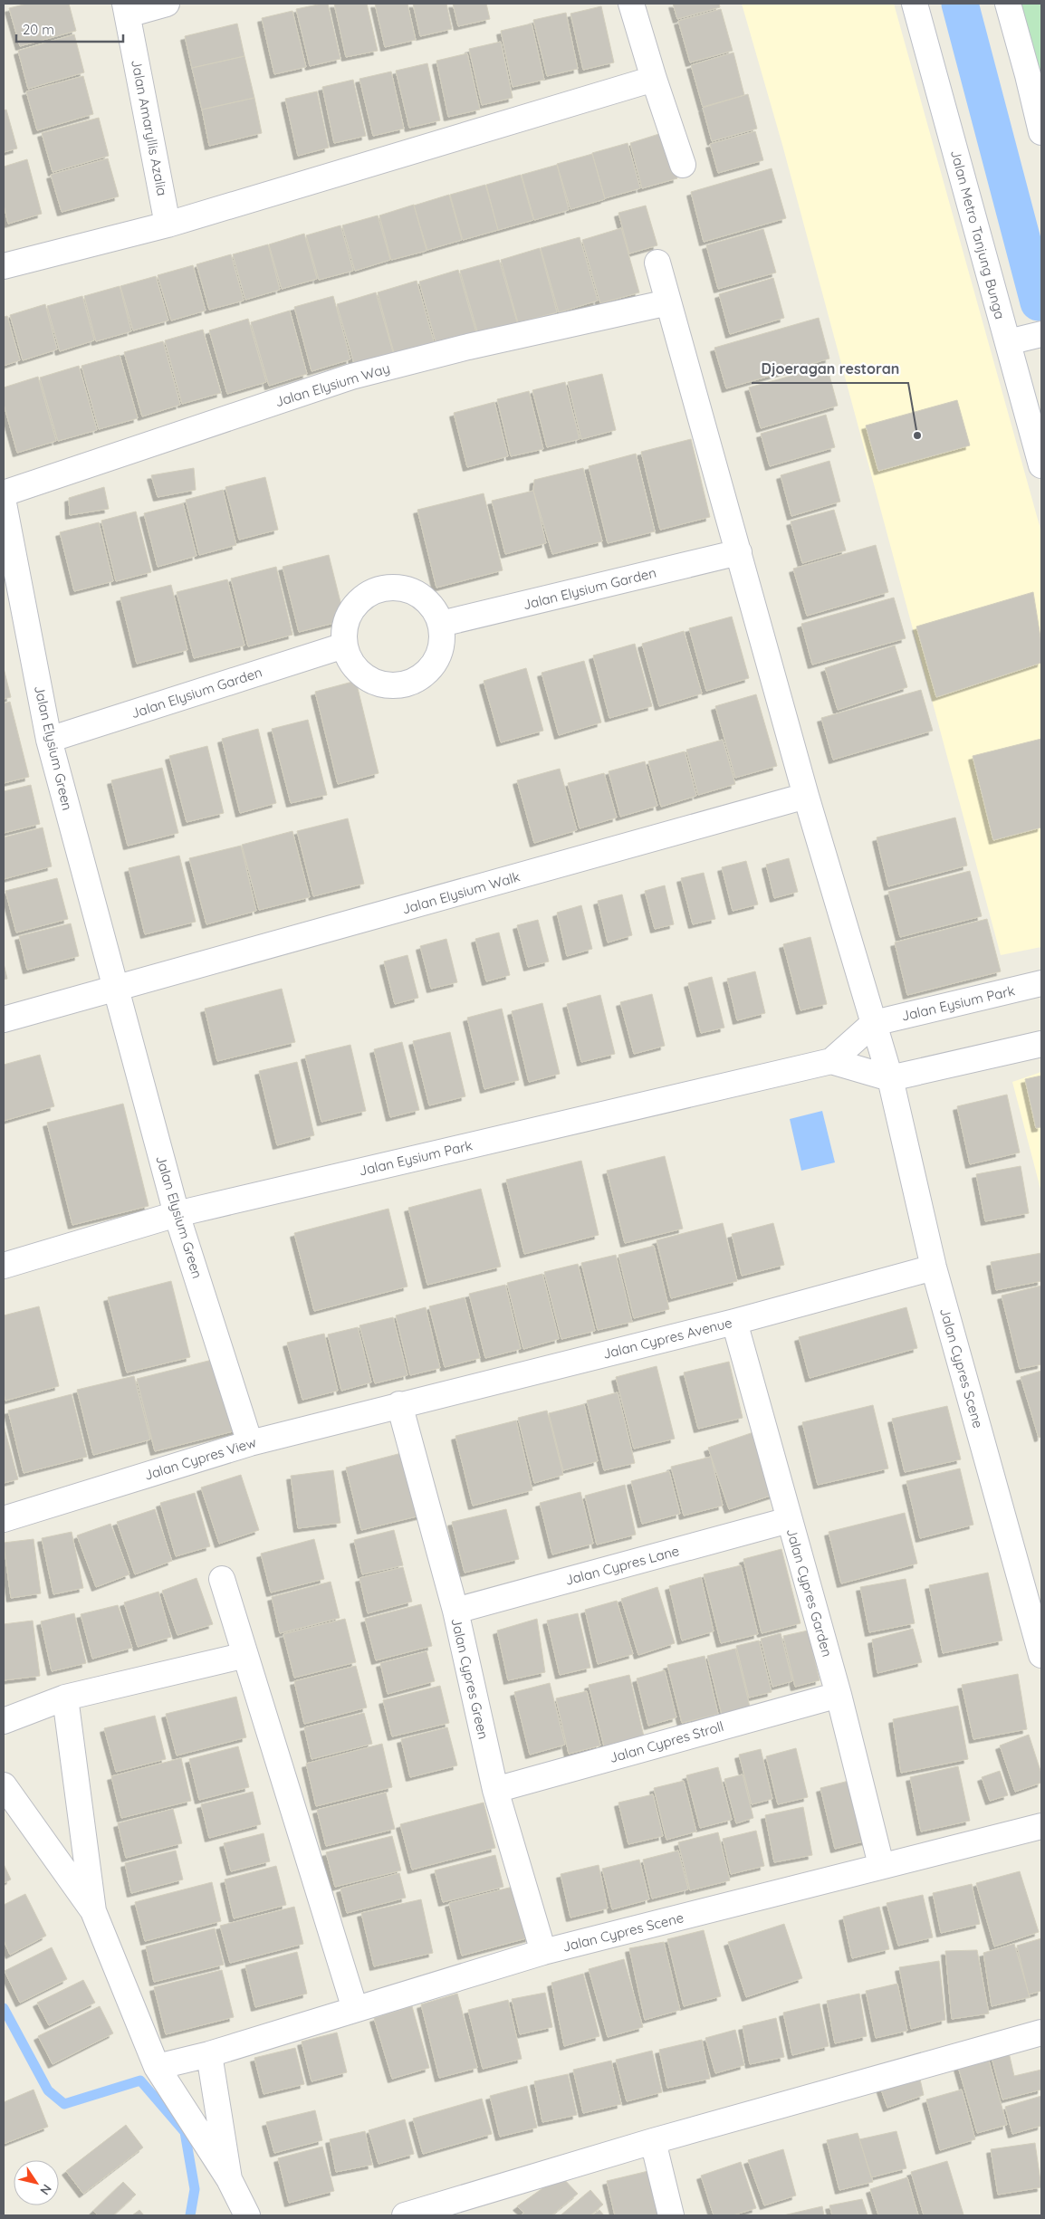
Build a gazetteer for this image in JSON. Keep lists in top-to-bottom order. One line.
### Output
{"streets":{"street":["Jalan Amaryllis Azalia","Jalan Metro Tanjung Bunga","Jalan Elysium Way","Jalan Elysium Garden","Jalan Elysium Green","Jalan Elysium Walk","Jalan Eysium Park","Jalan Cypres Avenue","Jalan Cypres Scene","Jalan Cypres View","Jalan Cypres Lane","Jalan Cypres Garden","Jalan Cypres Green","Jalan Cypres Stroll"]},"crossings":[["Jalan Elysium Way","Jalan Cypres Scene"],["Jalan Elysium Garden","Jalan Elysium Green"],["Jalan Elysium Garden","Jalan Cypres Scene"],["Jalan Elysium Green","Jalan Elysium Walk"],["Jalan Elysium Green","Jalan Eysium Park"],["Jalan Elysium Green","Jalan Cypres View"],["Jalan Elysium Walk","Jalan Cypres Scene"],["Jalan Eysium Park","Jalan Cypres Scene"],["Jalan Cypres Avenue","Jalan Cypres Scene"],["Jalan Cypres Avenue","Jalan Cypres View"],["Jalan Cypres Avenue","Jalan Cypres Garden"],["Jalan Cypres Avenue","Jalan Cypres Green"],["Jalan Cypres Scene","Jalan Cypres Garden"],["Jalan Cypres Scene","Jalan Cypres Green"],["Jalan Cypres View","Jalan Cypres Green"],["Jalan Cypres Lane","Jalan Cypres Garden"],["Jalan Cypres Lane","Jalan Cypres Green"],["Jalan Cypres Garden","Jalan Cypres Stroll"],["Jalan Cypres Green","Jalan Cypres Stroll"]],"places":["Djoeragan restoran"],"scale_bar":"20 m","north":"bottom right"}
